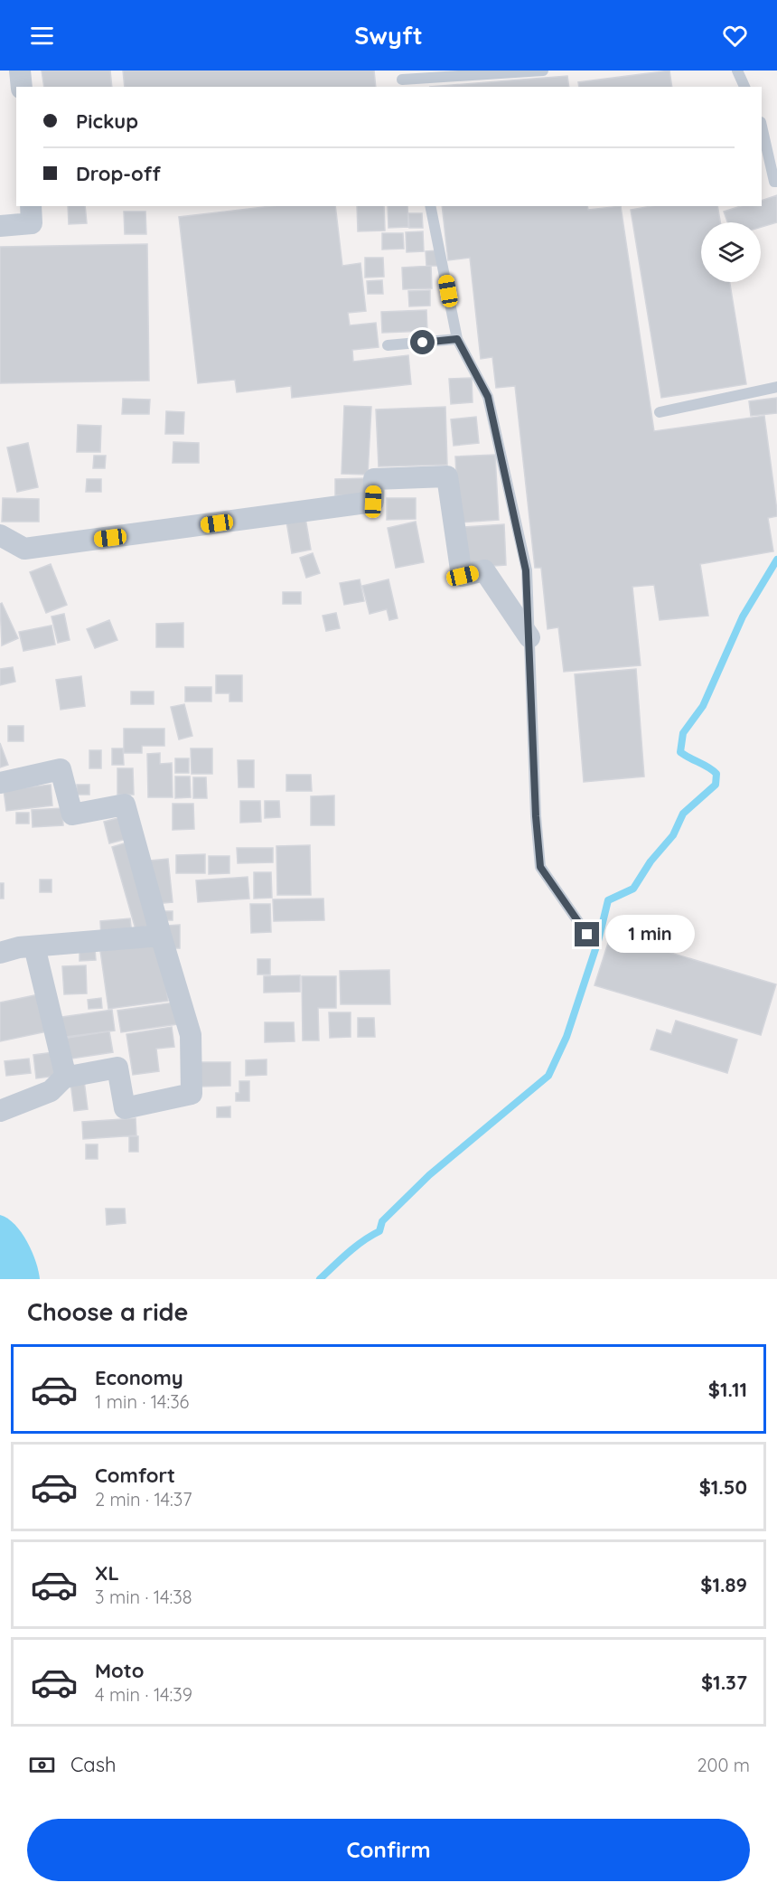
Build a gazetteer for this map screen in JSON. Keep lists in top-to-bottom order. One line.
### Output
{"page":{"header":"Swyft","banner":["Pickup","Drop-off"],"bubble":"1 min","heading":"Choose a ride","list":[{"name":"Economy","note":"1 min · 14:36","value":"$1.11"},{"name":"Comfort","note":"2 min · 14:37","value":"$1.50"},{"name":"XL","note":"3 min · 14:38","value":"$1.89"},{"name":"Moto","note":"4 min · 14:39","value":"$1.37"}],"pay":["Cash","200 m"],"buttons":"Confirm"}}
